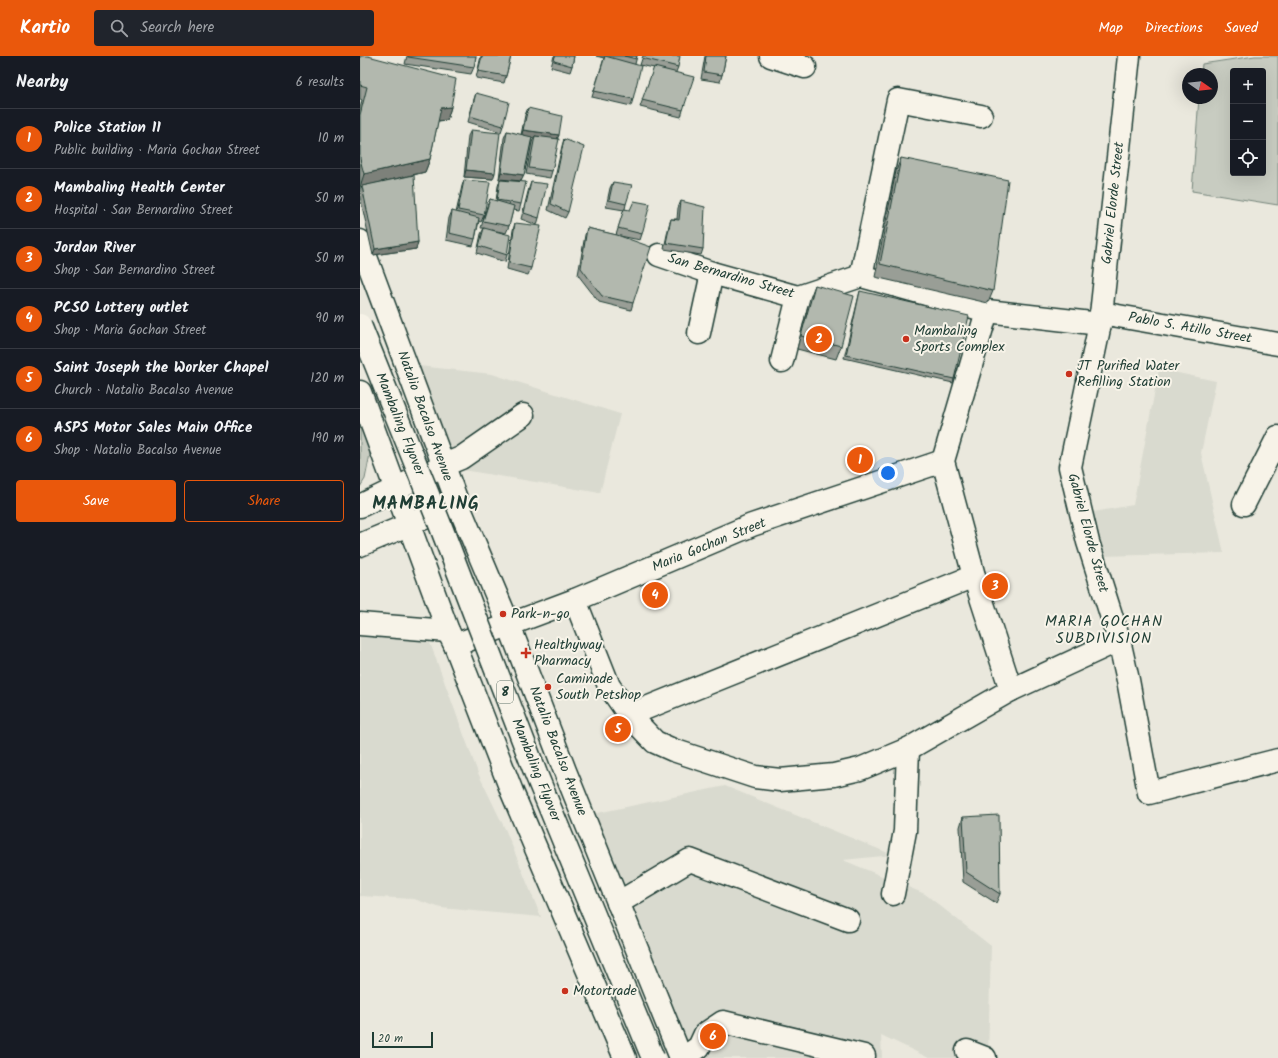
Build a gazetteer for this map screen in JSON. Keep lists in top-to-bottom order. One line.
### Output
{"streets":{"street":["Gabriel Elorde Street","San Bernardino Street","Pablo S. Atillo Street","Natalio Bacalso Avenue","Mambaling Flyover","Maria Gochan Street","8"]},"crossings":[["Gabriel Elorde Street","Pablo S. Atillo Street"],["Natalio Bacalso Avenue","Maria Gochan Street"],["Maria Gochan Street","8"]],"districts":["MAMBALING","MARIA GOCHAN SUBDIVISION"],"places":{"other":["Mambaling Sports Complex","JT Purified Water Refilling Station","Park-n-go","Caminade South Petshop","Motortrade"],"health":["Healthyway Pharmacy"]},"scale_bar":"20 m","north":"right","page":{"header":"Kartio","search":"Search here","nav":["Map","Directions","Saved"],"heading":["Nearby","6 results"],"map_buttons":["+","−"],"list":[{"mark":"1","name":"Police Station 11","note":"Public building · Maria Gochan Street","value":"10 m"},{"mark":"2","name":"Mambaling Health Center","note":"Hospital · San Bernardino Street","value":"50 m"},{"mark":"3","name":"Jordan River","note":"Shop · San Bernardino Street","value":"50 m"},{"mark":"4","name":"PCSO Lottery outlet","note":"Shop · Maria Gochan Street","value":"90 m"},{"mark":"5","name":"Saint Joseph the Worker Chapel","note":"Church · Natalio Bacalso Avenue","value":"120 m"},{"mark":"6","name":"ASPS Motor Sales Main Office","note":"Shop · Natalio Bacalso Avenue","value":"190 m"}],"pins":["2","1","3","4","5","6"],"buttons":["Save","Share"],"scale":"20 m"}}
